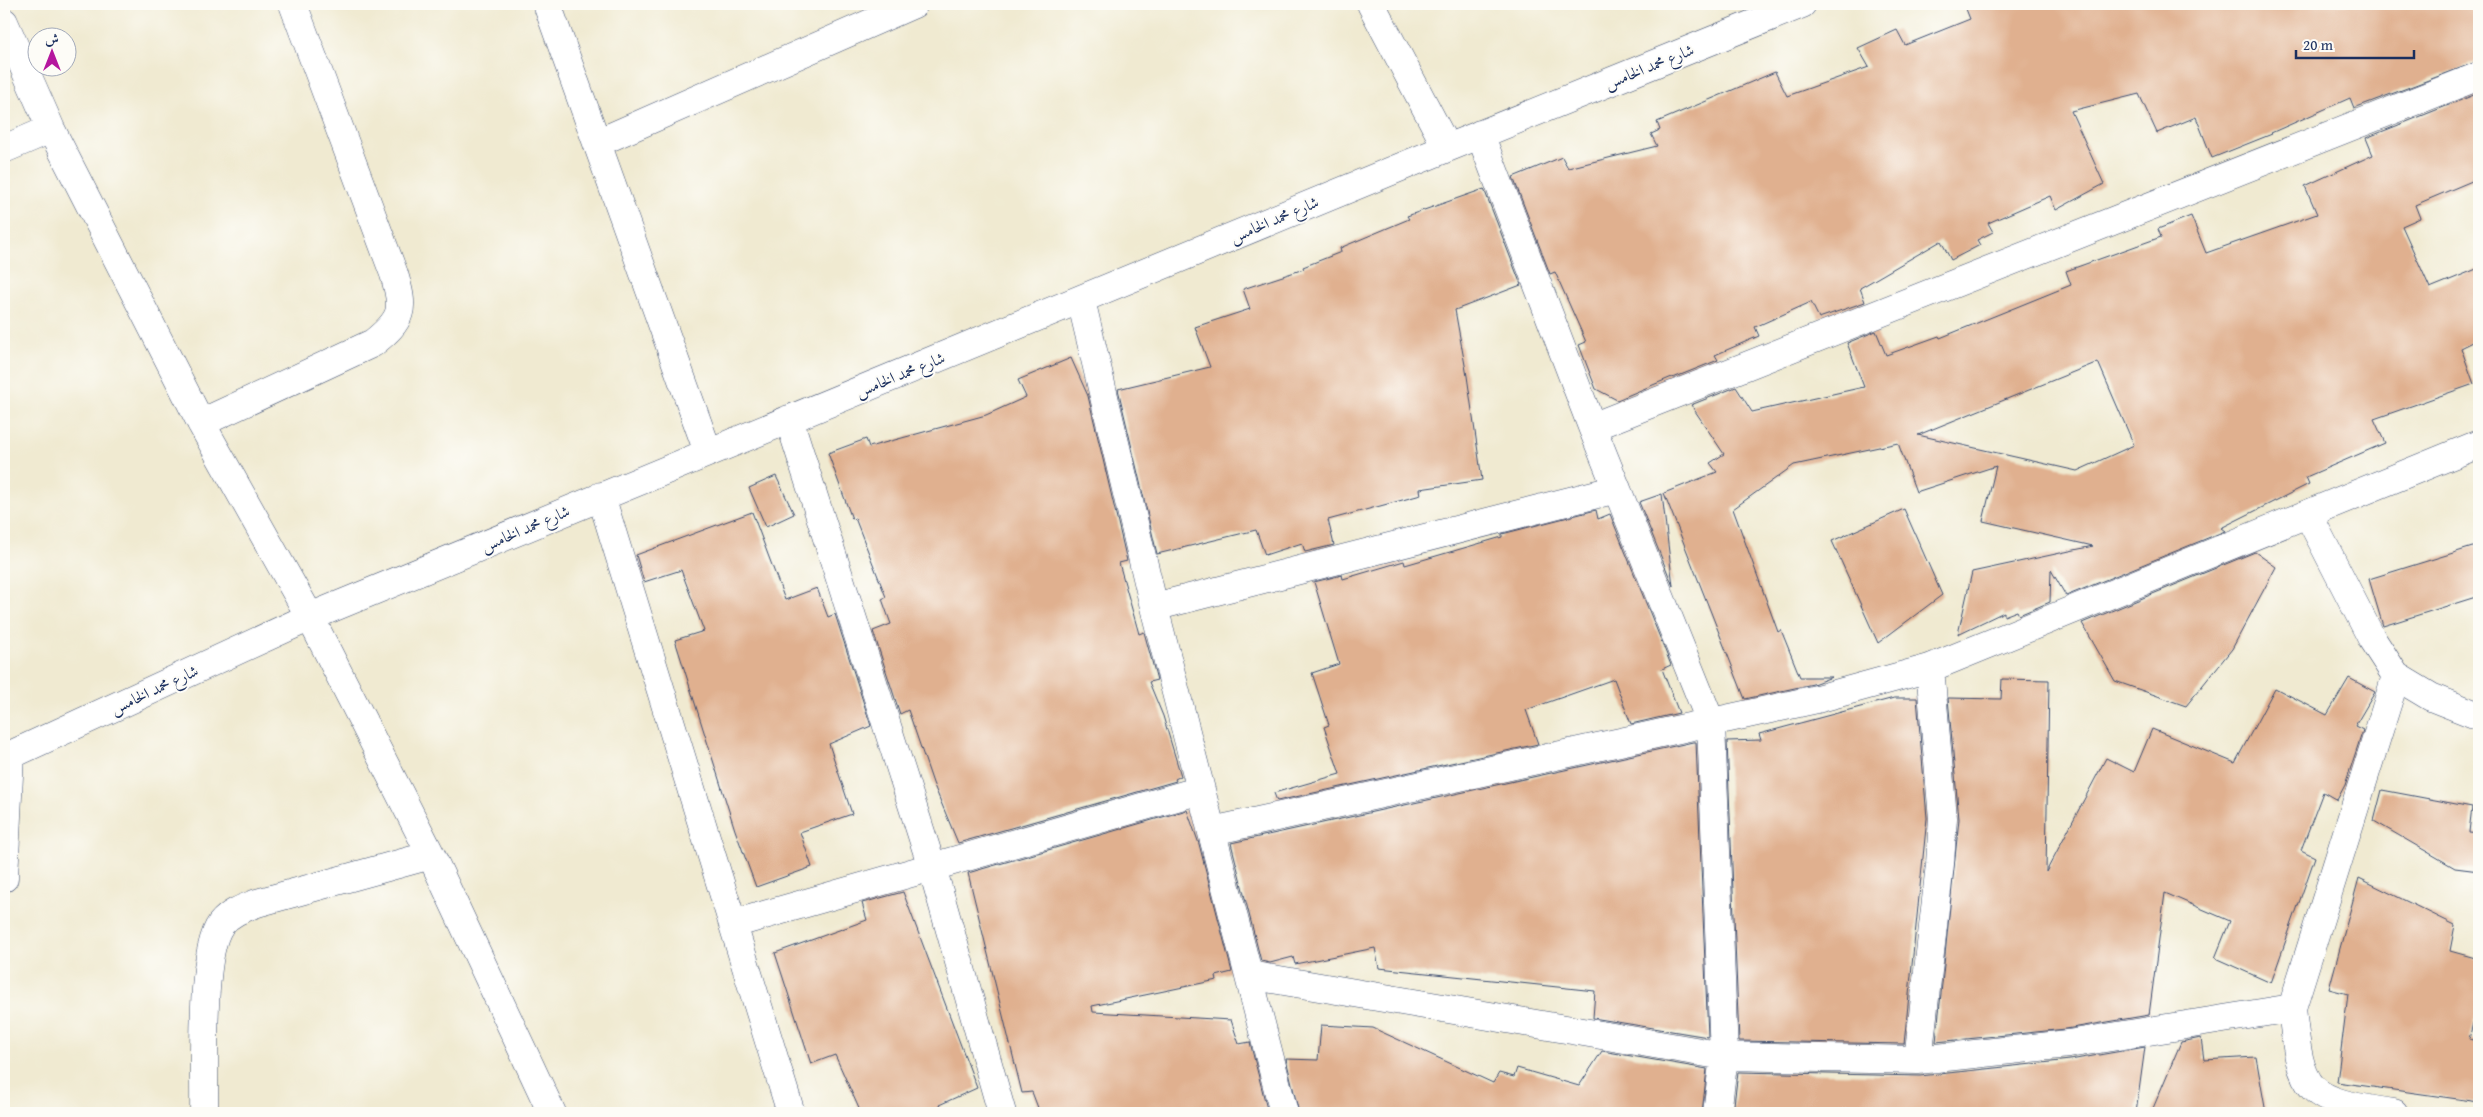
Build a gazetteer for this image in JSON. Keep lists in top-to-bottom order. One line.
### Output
{"streets":{"street":["شارع محمد الخامس"]},"scale_bar":"20 m","north":"top"}
